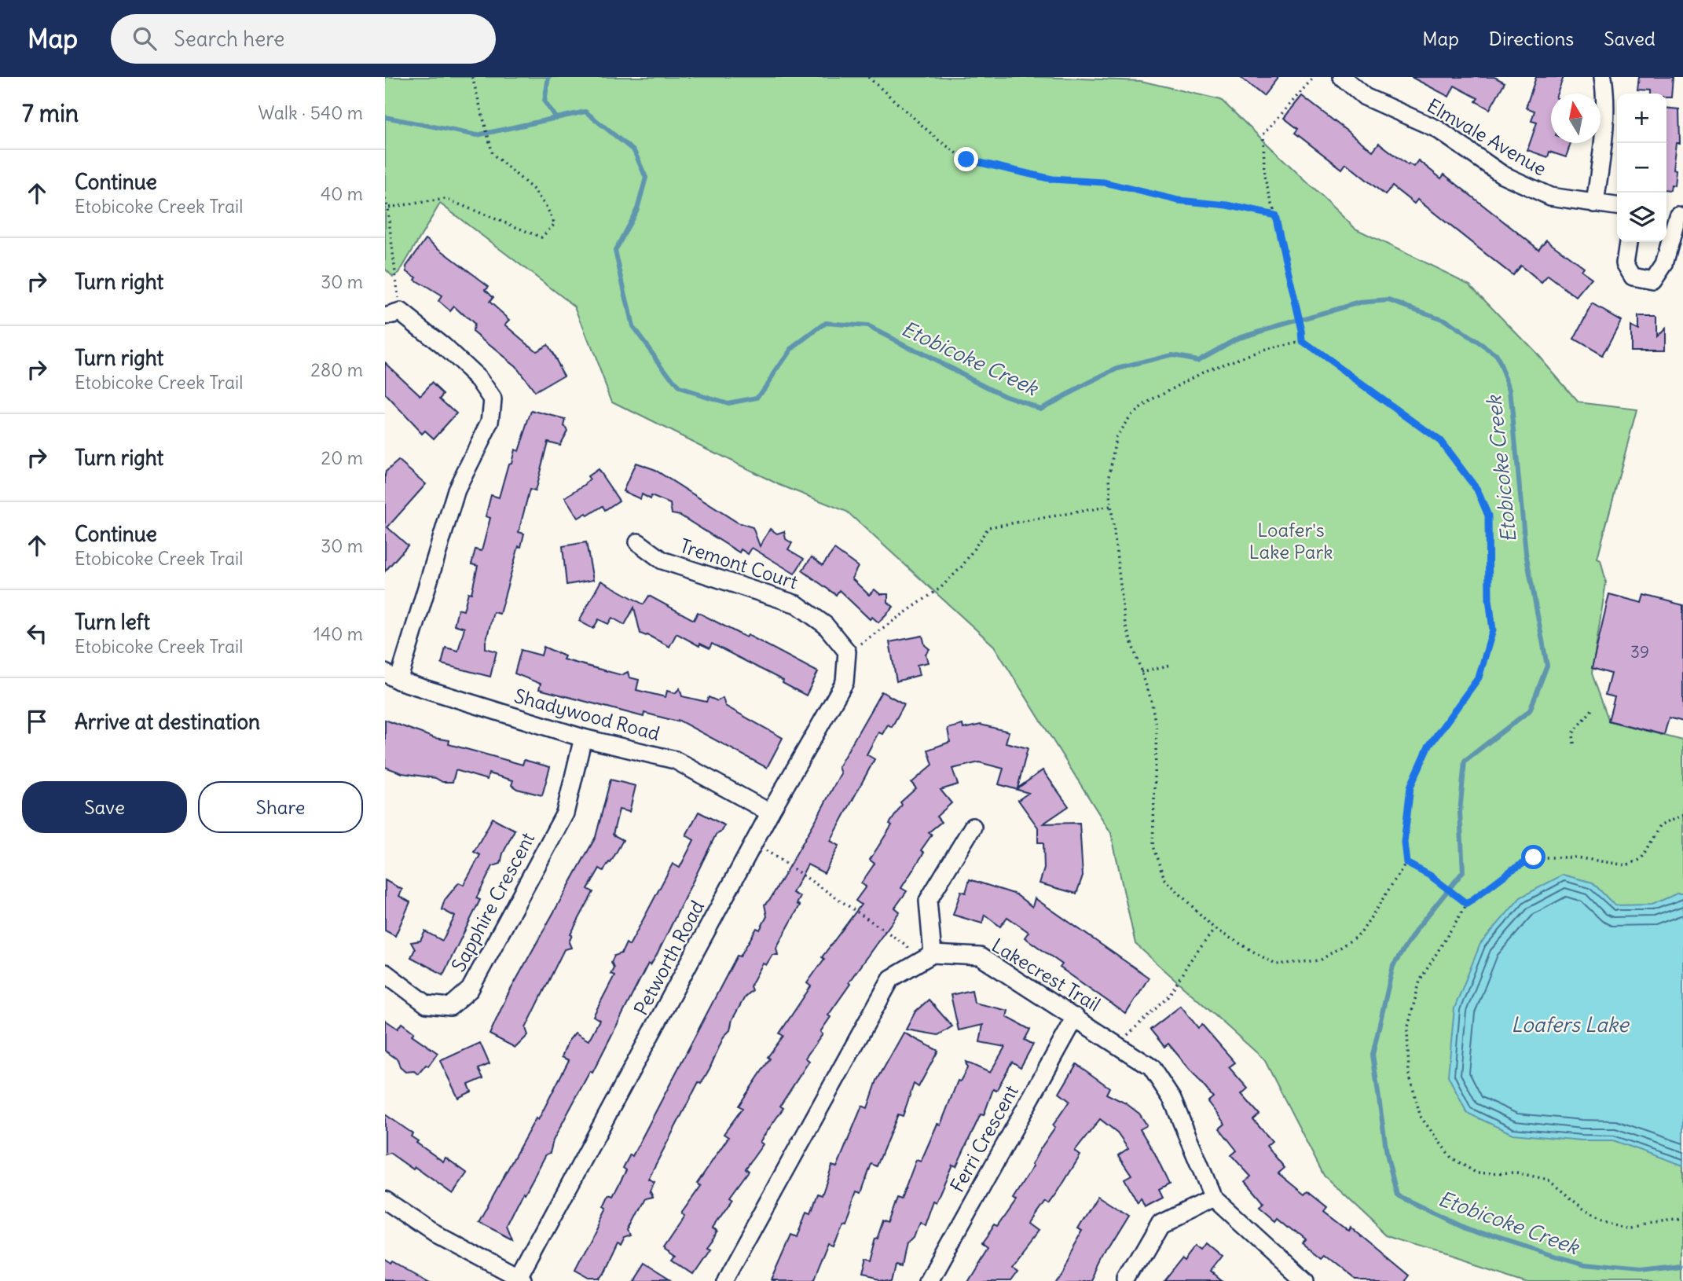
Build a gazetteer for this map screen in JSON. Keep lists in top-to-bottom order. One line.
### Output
{"streets":{"street":["Elmvale Avenue","Tremont Court","Shadywood Road","Sapphire Crescent","Petworth Road","Lakecrest Trail","Ferri Crescent"]},"crossings":[["Tremont Court","Petworth Road"],["Shadywood Road","Sapphire Crescent"],["Shadywood Road","Petworth Road"],["Lakecrest Trail","Ferri Crescent"]],"water":["Etobicoke Creek","Loafers Lake"],"parks":["Loafer's Lake Park"],"house_numbers":["39"],"north":"top","page":{"header":"Map","search":"Search here","nav":["Map","Directions","Saved"],"heading":["7 min","Walk · 540 m"],"map_buttons":["+","−"],"list":[["Continue","Etobicoke Creek Trail","40 m"],["Turn right","30 m"],["Turn right","Etobicoke Creek Trail","280 m"],["Turn right","20 m"],["Continue","Etobicoke Creek Trail","30 m"],["Turn left","Etobicoke Creek Trail","140 m"],"Arrive at destination"],"buttons":["Save","Share"]}}
